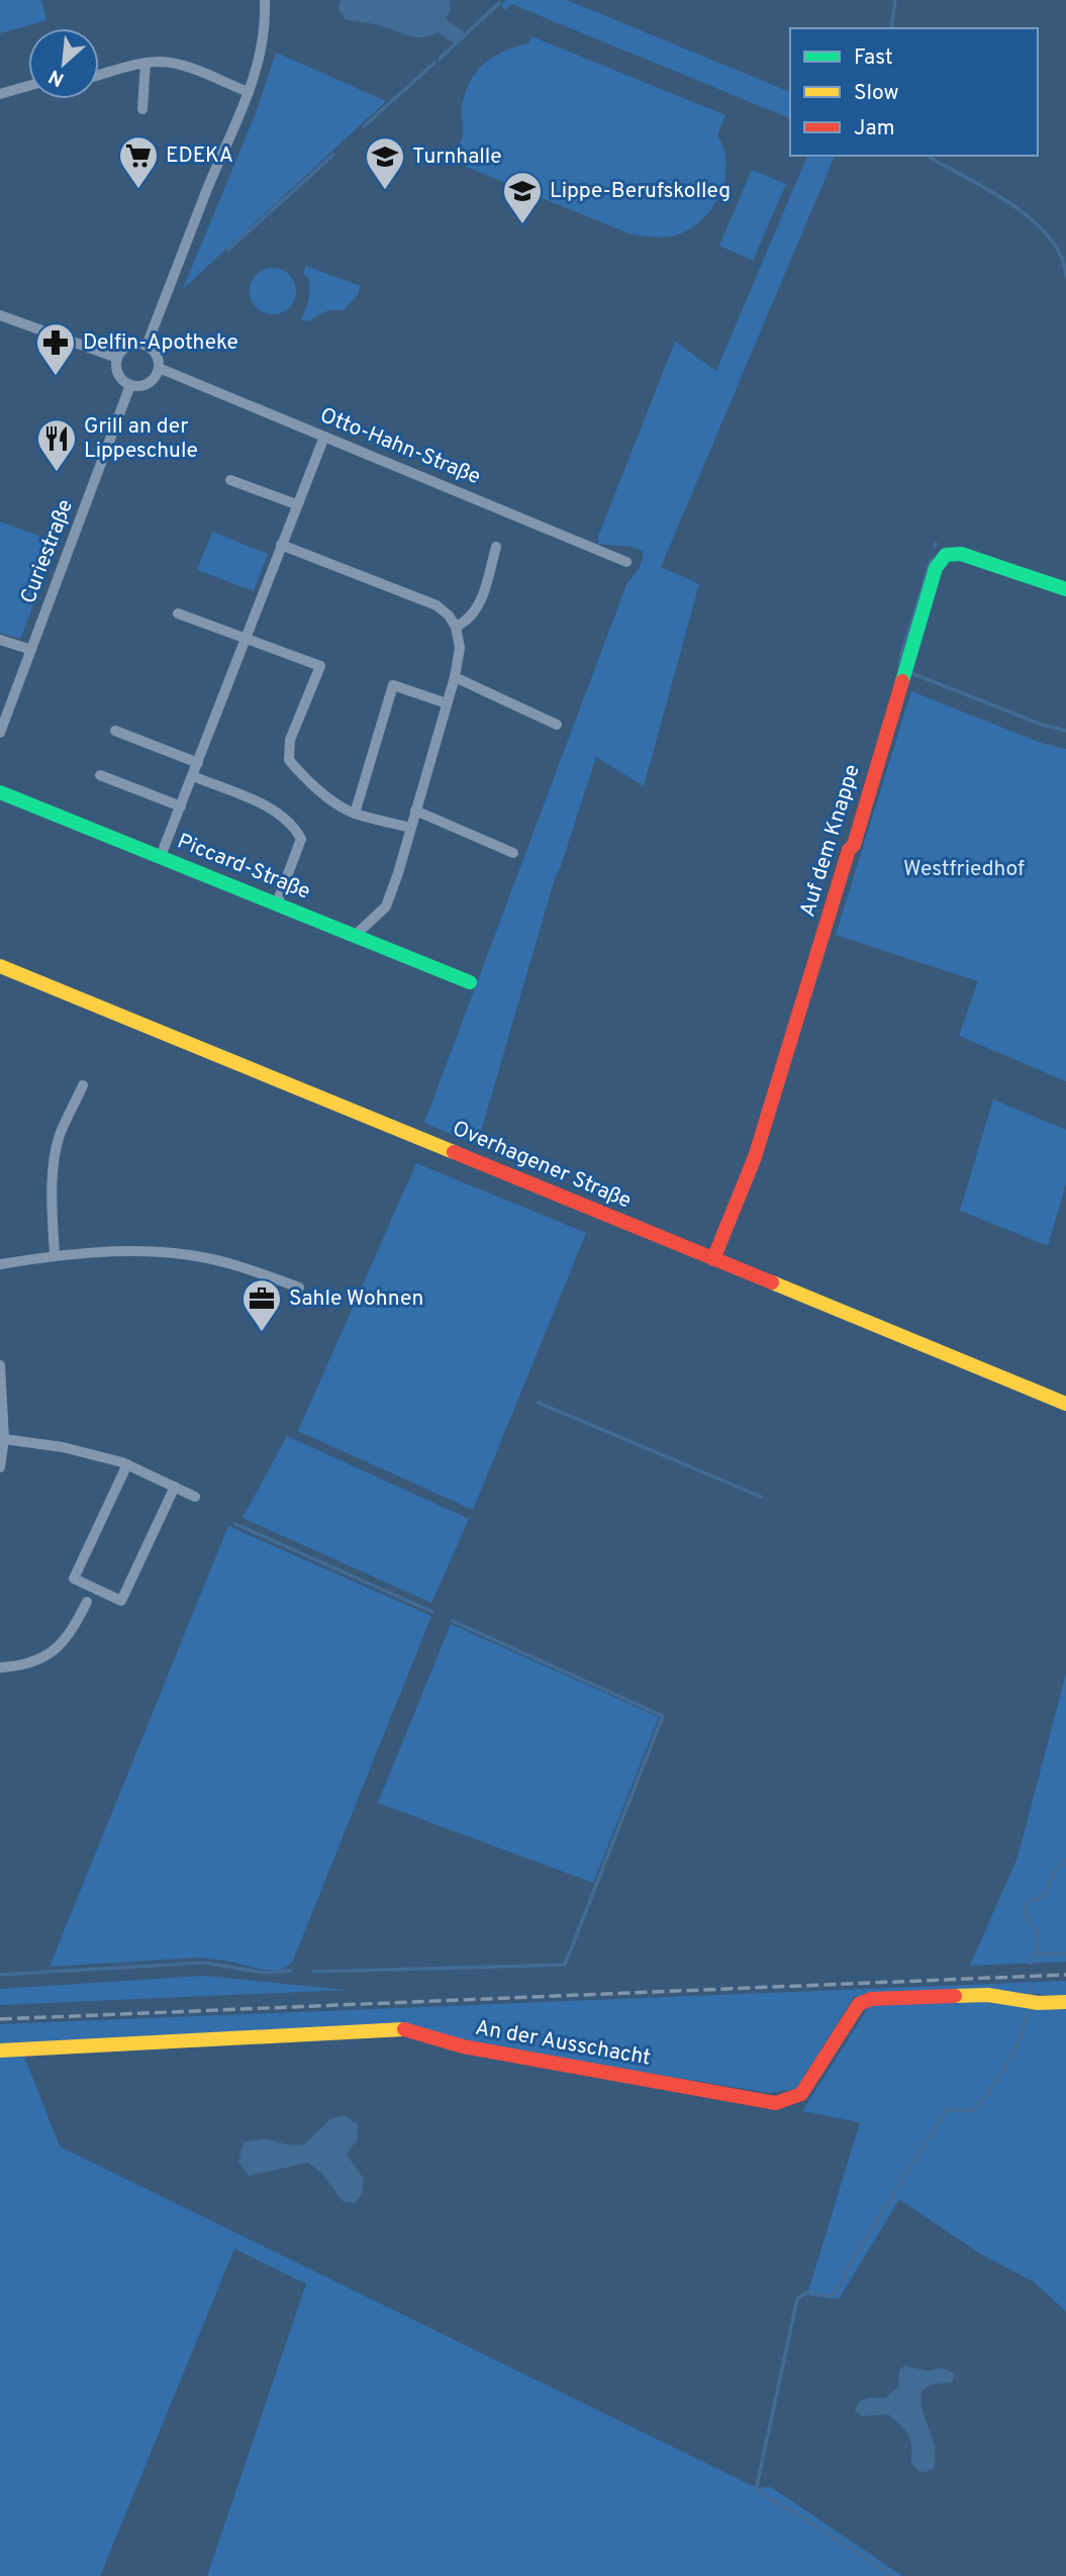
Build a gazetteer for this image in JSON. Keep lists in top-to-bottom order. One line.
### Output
{"streets":{"street":["Otto-Hahn-Straße","Curiestraße","Auf dem Knappe","Piccard-Straße","Overhagener Straße","An der Ausschacht"]},"crossings":[["Otto-Hahn-Straße","Curiestraße"],["Auf dem Knappe","Overhagener Straße"]],"parks":["Westfriedhof"],"places":{"supermarket":["EDEKA"],"school or university":["Turnhalle","Lippe-Berufskolleg"],"pharmacy":["Delfin-Apotheke"],"restaurant":["Grill an der Lippeschule"],"office":["Sahle Wohnen"]},"legend":["Fast","Slow","Jam"],"north":"bottom left"}
